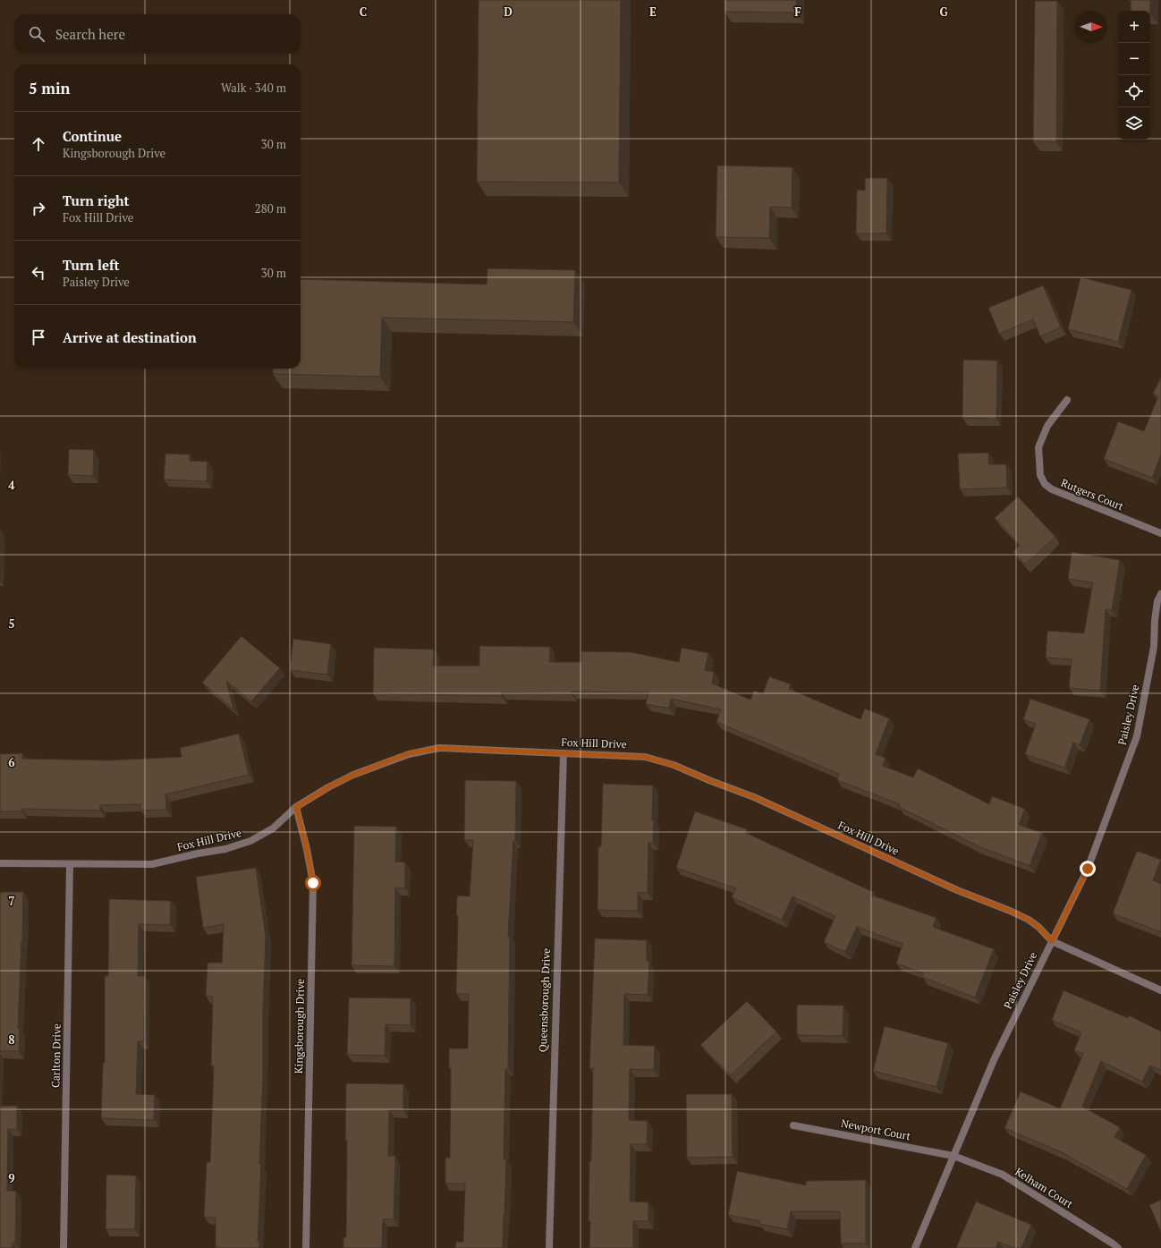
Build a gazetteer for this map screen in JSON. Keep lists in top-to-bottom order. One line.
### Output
{"streets":{"street":["Rutgers Court","Paisley Drive","Fox Hill Drive","Queensborough Drive","Kingsborough Drive","Carlton Drive","Newport Court","Kelham Court"]},"crossings":[["Paisley Drive","Fox Hill Drive"],["Paisley Drive","Newport Court"],["Paisley Drive","Kelham Court"],["Fox Hill Drive","Queensborough Drive"],["Fox Hill Drive","Kingsborough Drive"],["Fox Hill Drive","Carlton Drive"],["Newport Court","Kelham Court"]],"north":"right","page":{"map_buttons":["+","−"],"search":"Search here","heading":["5 min","Walk · 340 m"],"list":[["Continue","Kingsborough Drive","30 m"],["Turn right","Fox Hill Drive","280 m"],["Turn left","Paisley Drive","30 m"],"Arrive at destination"]},"grid":{"columns":["C","D","E","F","G"],"rows":["4","5","6","7","8","9"]}}
